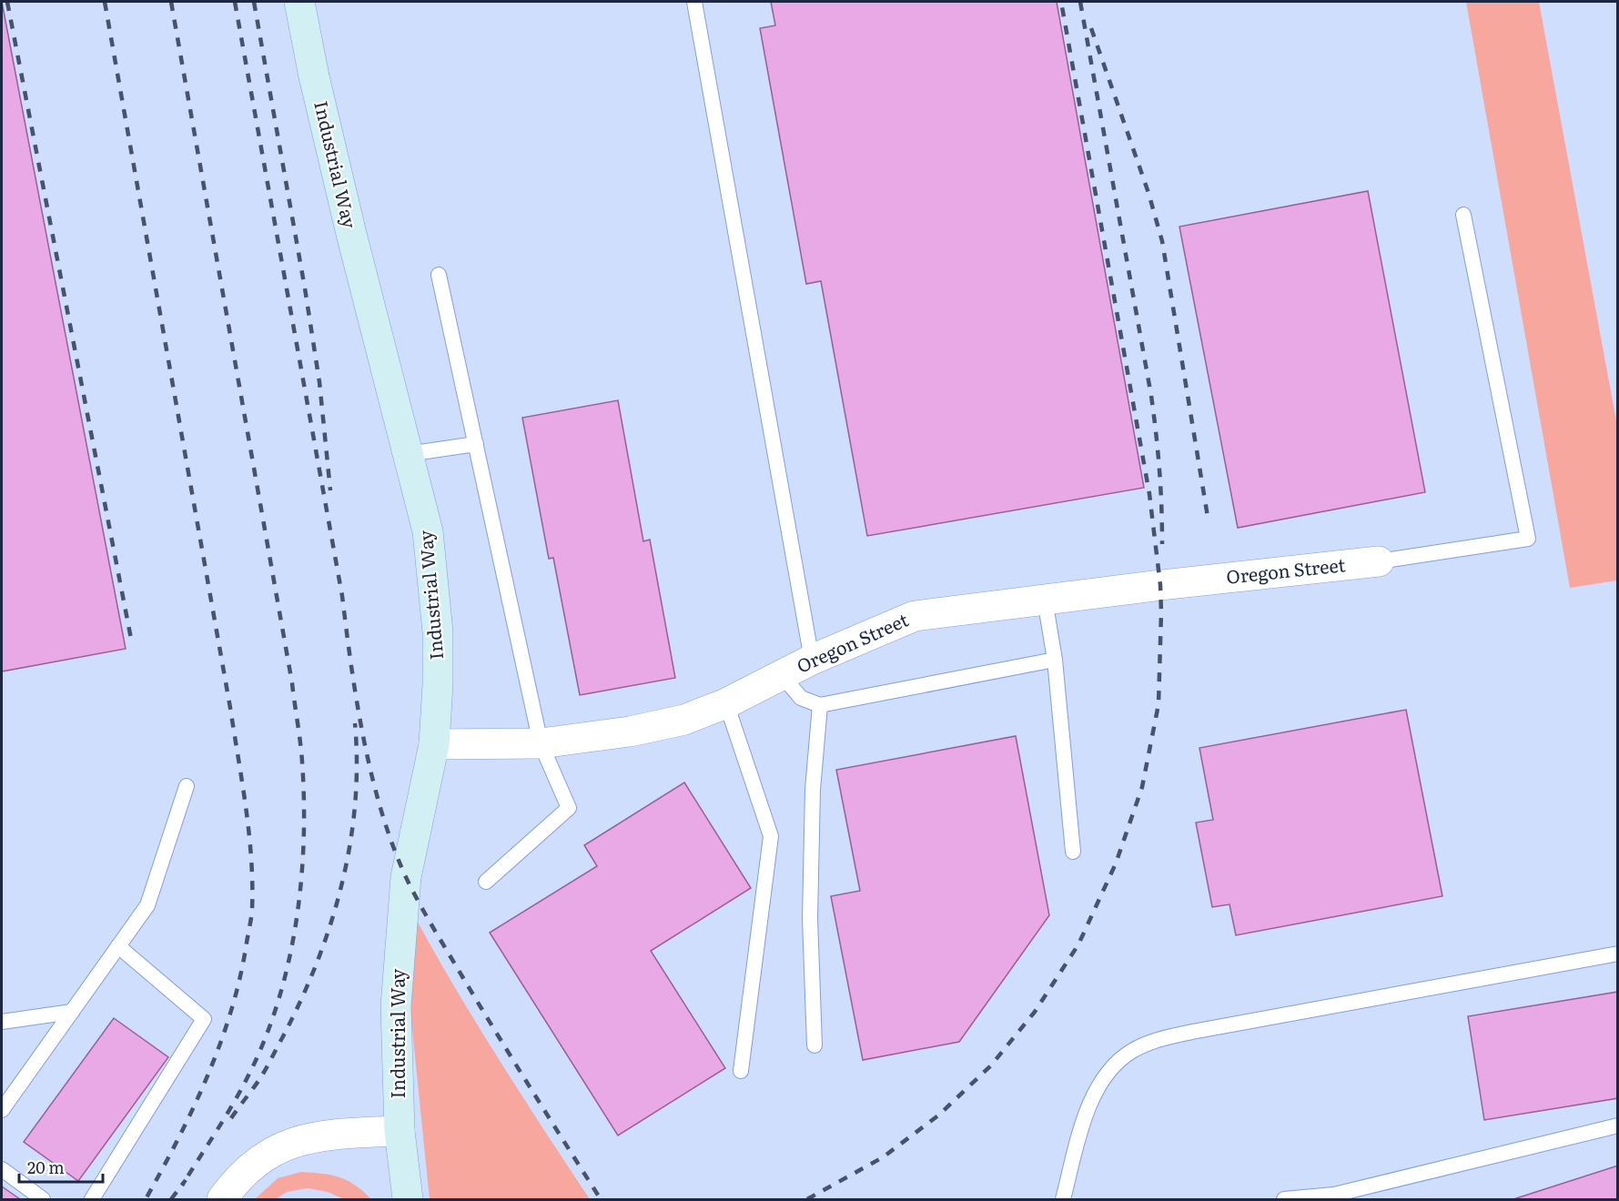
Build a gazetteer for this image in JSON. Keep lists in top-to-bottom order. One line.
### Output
{"streets":{"street":["Industrial Way","Oregon Street"]},"crossings":[["Industrial Way","Oregon Street"]],"scale_bar":"20 m"}
